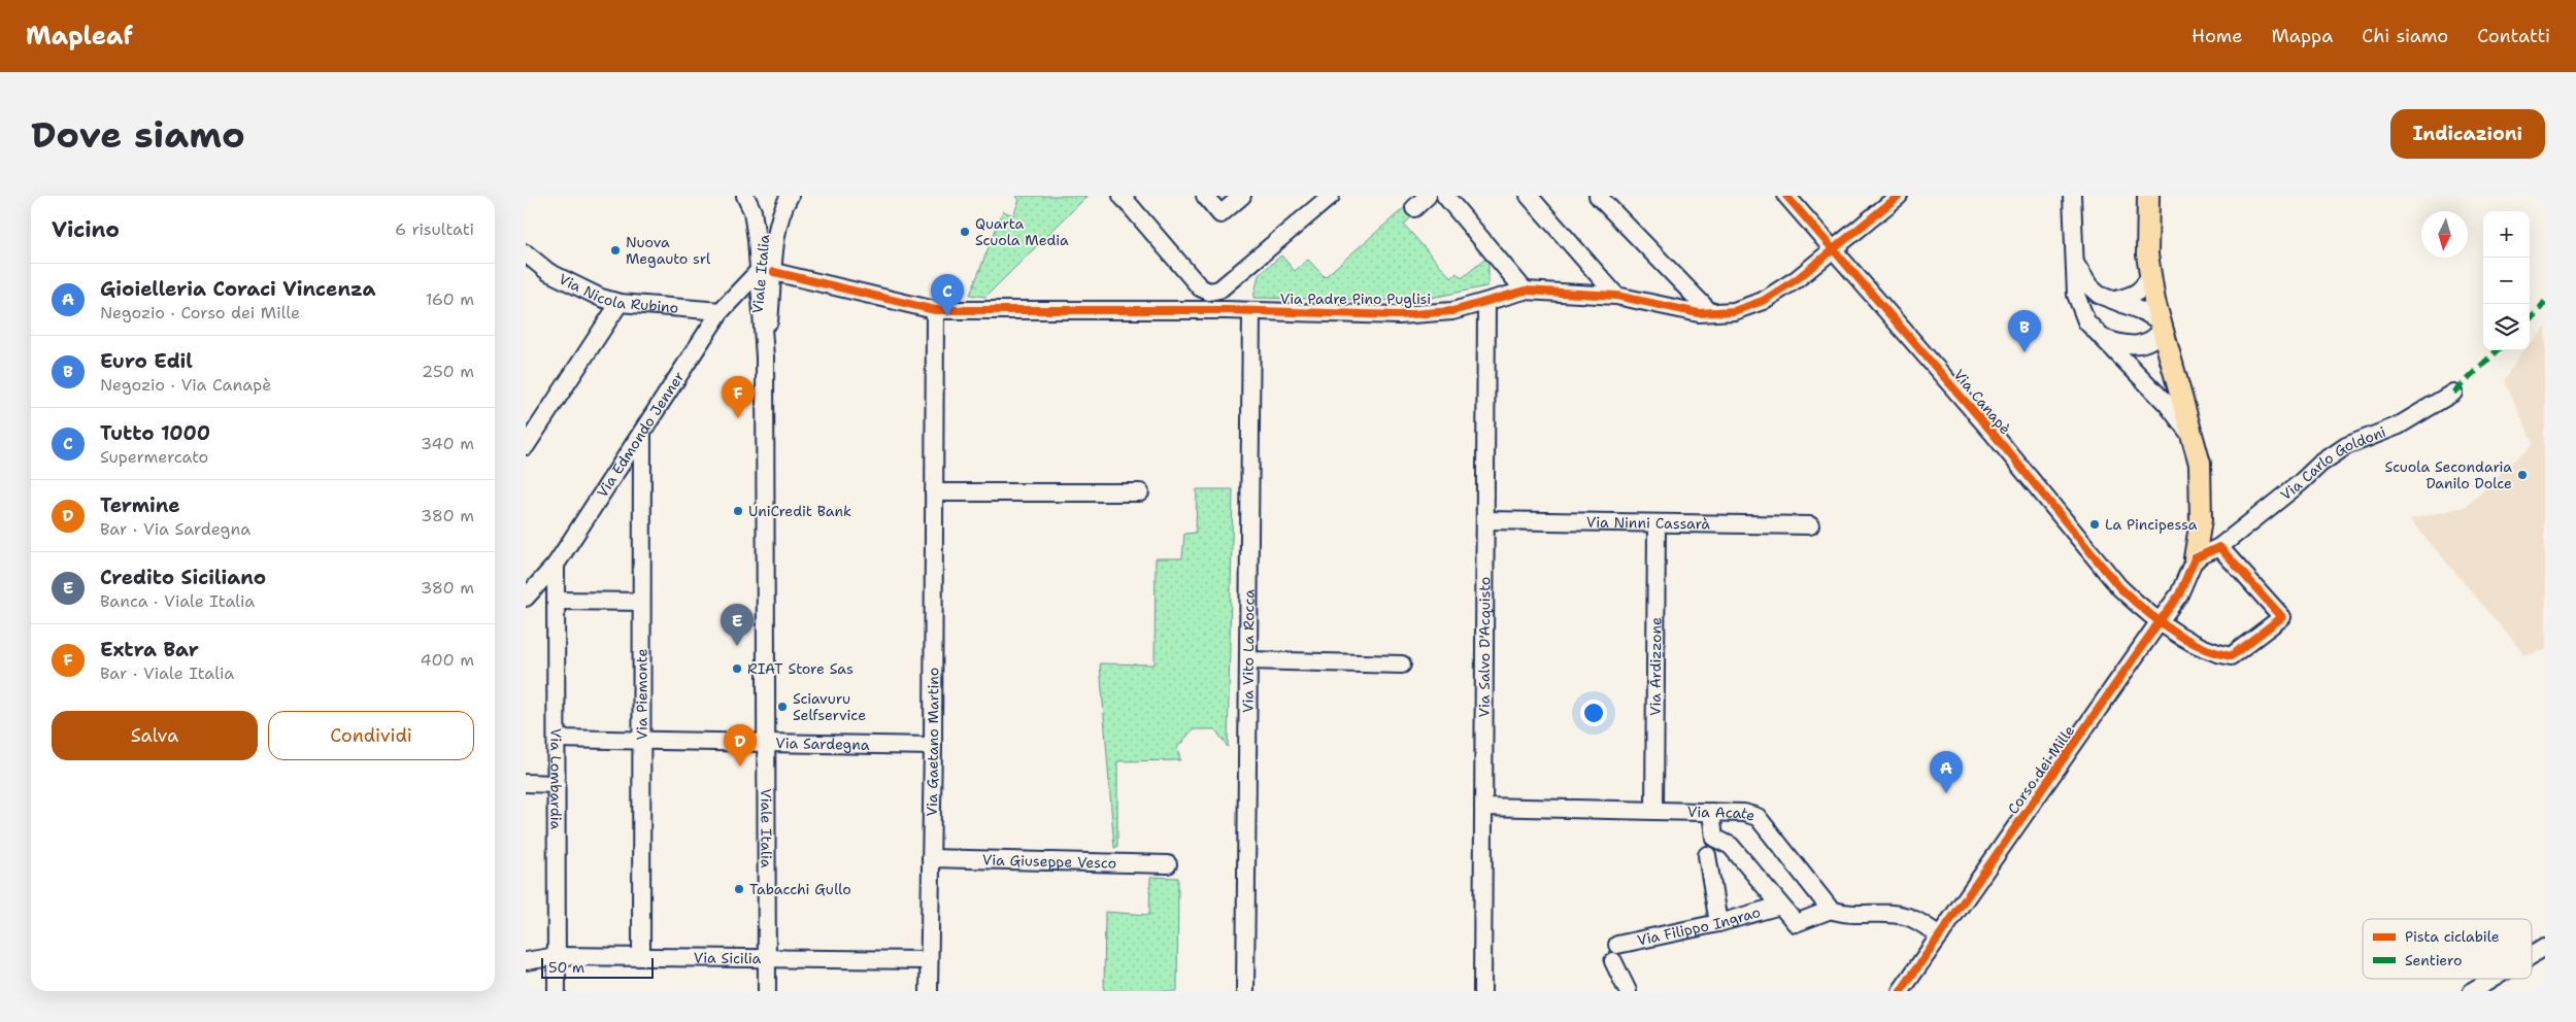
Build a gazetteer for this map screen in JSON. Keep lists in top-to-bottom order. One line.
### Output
{"streets":{"street":["Viale Italia","Via Nicola Rubino","Via Padre Pino Puglisi","Via Canapè","Via Edmondo Jenner","Via Carlo Goldoni","Via Ninni Cassarà","Via Salvo D'Acquisto","Via Vito La Rocca","Via Ardizzone","Via Piemonte","Via Gaetano Martino","Via Sardegna","Corso dei Mille","Via Lombardia","Via Acate","Via Giuseppe Vesco","Via Filippo Ingrao","Via Sicilia"]},"crossings":[["Viale Italia","Via Padre Pino Puglisi"],["Viale Italia","Via Edmondo Jenner"],["Viale Italia","Via Sardegna"],["Viale Italia","Via Sicilia"],["Via Nicola Rubino","Via Edmondo Jenner"],["Via Padre Pino Puglisi","Via Canapè"],["Via Padre Pino Puglisi","Via Edmondo Jenner"],["Via Padre Pino Puglisi","Via Salvo D'Acquisto"],["Via Padre Pino Puglisi","Via Vito La Rocca"],["Via Padre Pino Puglisi","Via Gaetano Martino"],["Via Canapè","Via Carlo Goldoni"],["Via Canapè","Corso dei Mille"],["Via Edmondo Jenner","Via Piemonte"],["Via Edmondo Jenner","Via Lombardia"],["Via Carlo Goldoni","Corso dei Mille"],["Via Ninni Cassarà","Via Salvo D'Acquisto"],["Via Ninni Cassarà","Via Ardizzone"],["Via Salvo D'Acquisto","Via Acate"],["Via Ardizzone","Via Acate"],["Via Piemonte","Via Sardegna"],["Via Piemonte","Via Sicilia"],["Via Gaetano Martino","Via Sardegna"],["Via Gaetano Martino","Via Giuseppe Vesco"],["Via Gaetano Martino","Via Sicilia"],["Via Sardegna","Via Lombardia"],["Via Lombardia","Via Sicilia"]],"places":["Quarta Scuola Media","Nuova Megauto srl","Scuola Secondaria Danilo Dolce","UniCredit Bank","La Pincipessa","RIAT Store Sas","Sciavuru Selfservice","Tabacchi Gullo"],"legend":["Pista ciclabile","Sentiero"],"scale_bar":"50 m","north":"bottom","page":{"header":"Mapleaf","nav":["Home","Mappa","Chi siamo","Contatti"],"buttons":["Indicazioni",["Salva","Condividi"]],"title":"Dove siamo","heading":["Vicino","6 risultati"],"map_buttons":["+","−"],"list":[{"mark":"A","name":"Gioielleria Coraci Vincenza","note":"Negozio · Corso dei Mille","value":"160 m"},{"mark":"B","name":"Euro Edil","note":"Negozio · Via Canapè","value":"250 m"},{"mark":"C","name":"Tutto 1000","note":"Supermercato","value":"340 m"},{"mark":"D","name":"Termine","note":"Bar · Via Sardegna","value":"380 m"},{"mark":"E","name":"Credito Siciliano","note":"Banca · Viale Italia","value":"380 m"},{"mark":"F","name":"Extra Bar","note":"Bar · Viale Italia","value":"400 m"}],"pins":["C","B","F","E","D","A"],"scale":"50 m"}}
